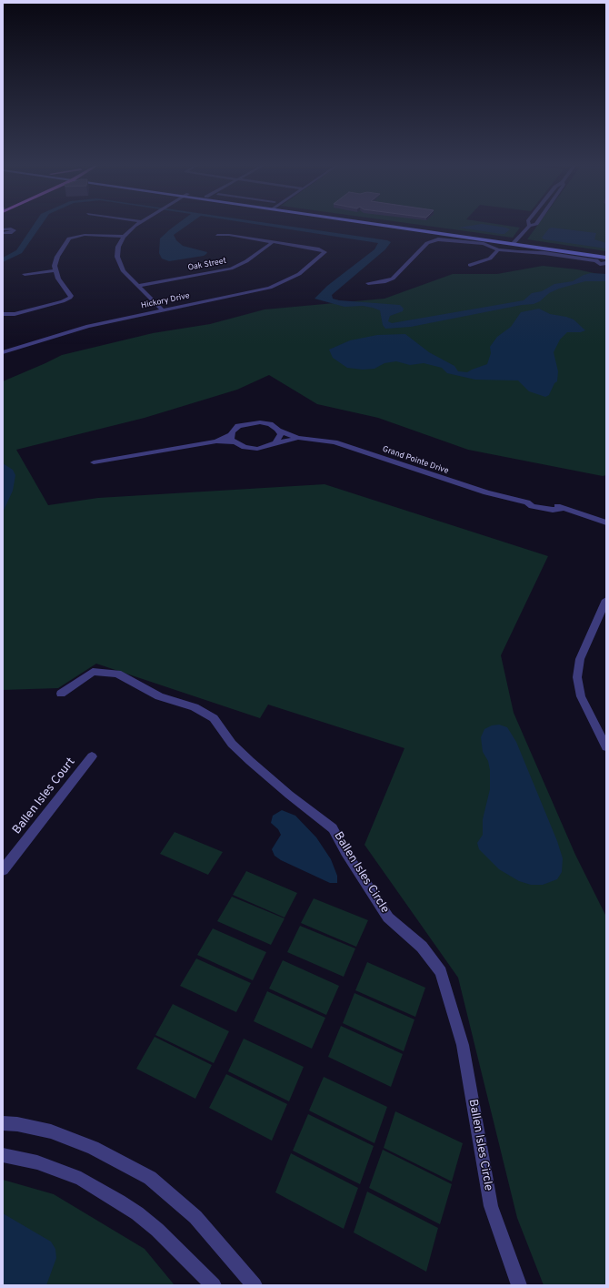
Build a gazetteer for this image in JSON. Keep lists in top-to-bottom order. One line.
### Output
{"streets":{"street":["Oak Street","Hickory Drive","Grand Pointe Drive","Ballen Isles Court","Ballen Isles Circle"]},"crossings":[["Oak Street","Hickory Drive"]]}
